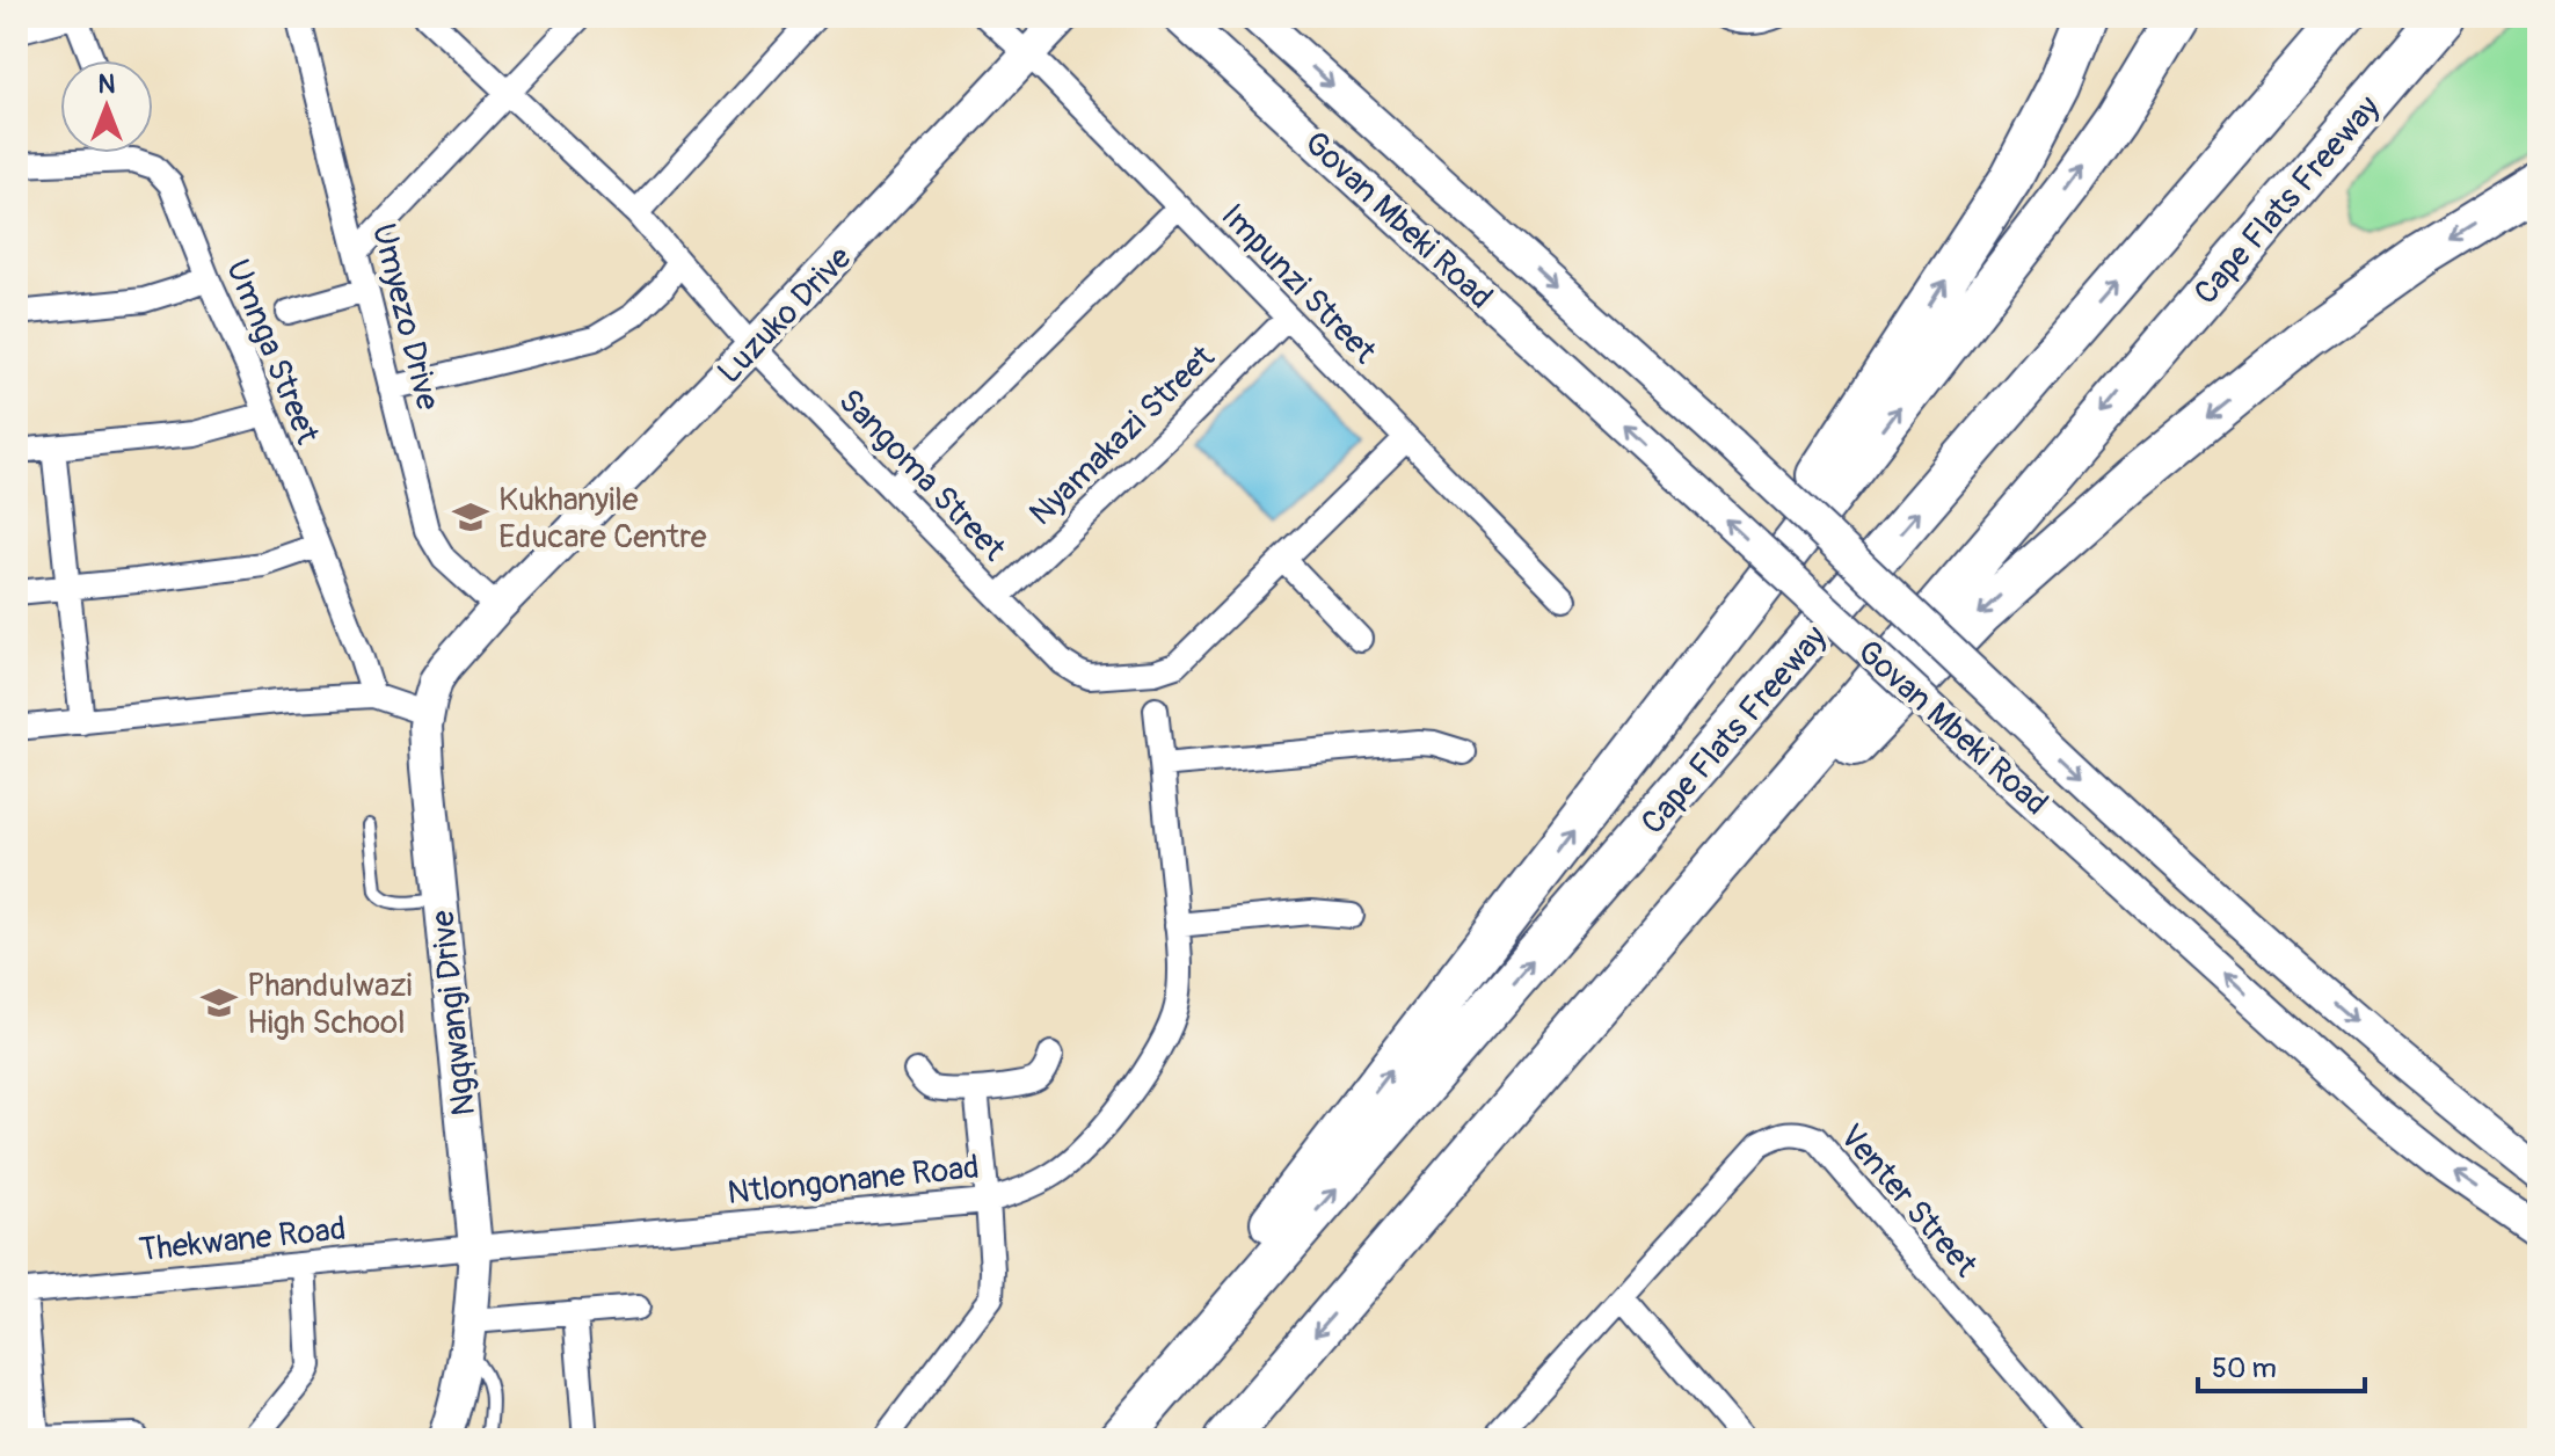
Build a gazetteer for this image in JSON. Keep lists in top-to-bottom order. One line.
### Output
{"streets":{"highway":["Cape Flats Freeway"],"main road":["Govan Mbeki Road","Luzuko Drive","Ngqwangi Drive"],"street":["Impunzi Street","Umyezo Drive","Umnga Street","Nyamakazi Street","Sangoma Street","Ntlongonane Road","Venter Street","Thekwane Road"]},"crossings":[["Impunzi Street","Luzuko Drive"],["Impunzi Street","Nyamakazi Street"],["Impunzi Street","Sangoma Street"],["Luzuko Drive","Umyezo Drive"],["Luzuko Drive","Sangoma Street"],["Luzuko Drive","Ngqwangi Drive"],["Umyezo Drive","Ngqwangi Drive"],["Nyamakazi Street","Sangoma Street"],["Ngqwangi Drive","Ntlongonane Road"],["Ngqwangi Drive","Thekwane Road"],["Ntlongonane Road","Thekwane Road"]],"places":{"school or university":["Kukhanyile Educare Centre","Phandulwazi High School"]},"scale_bar":"50 m","north":"top"}
